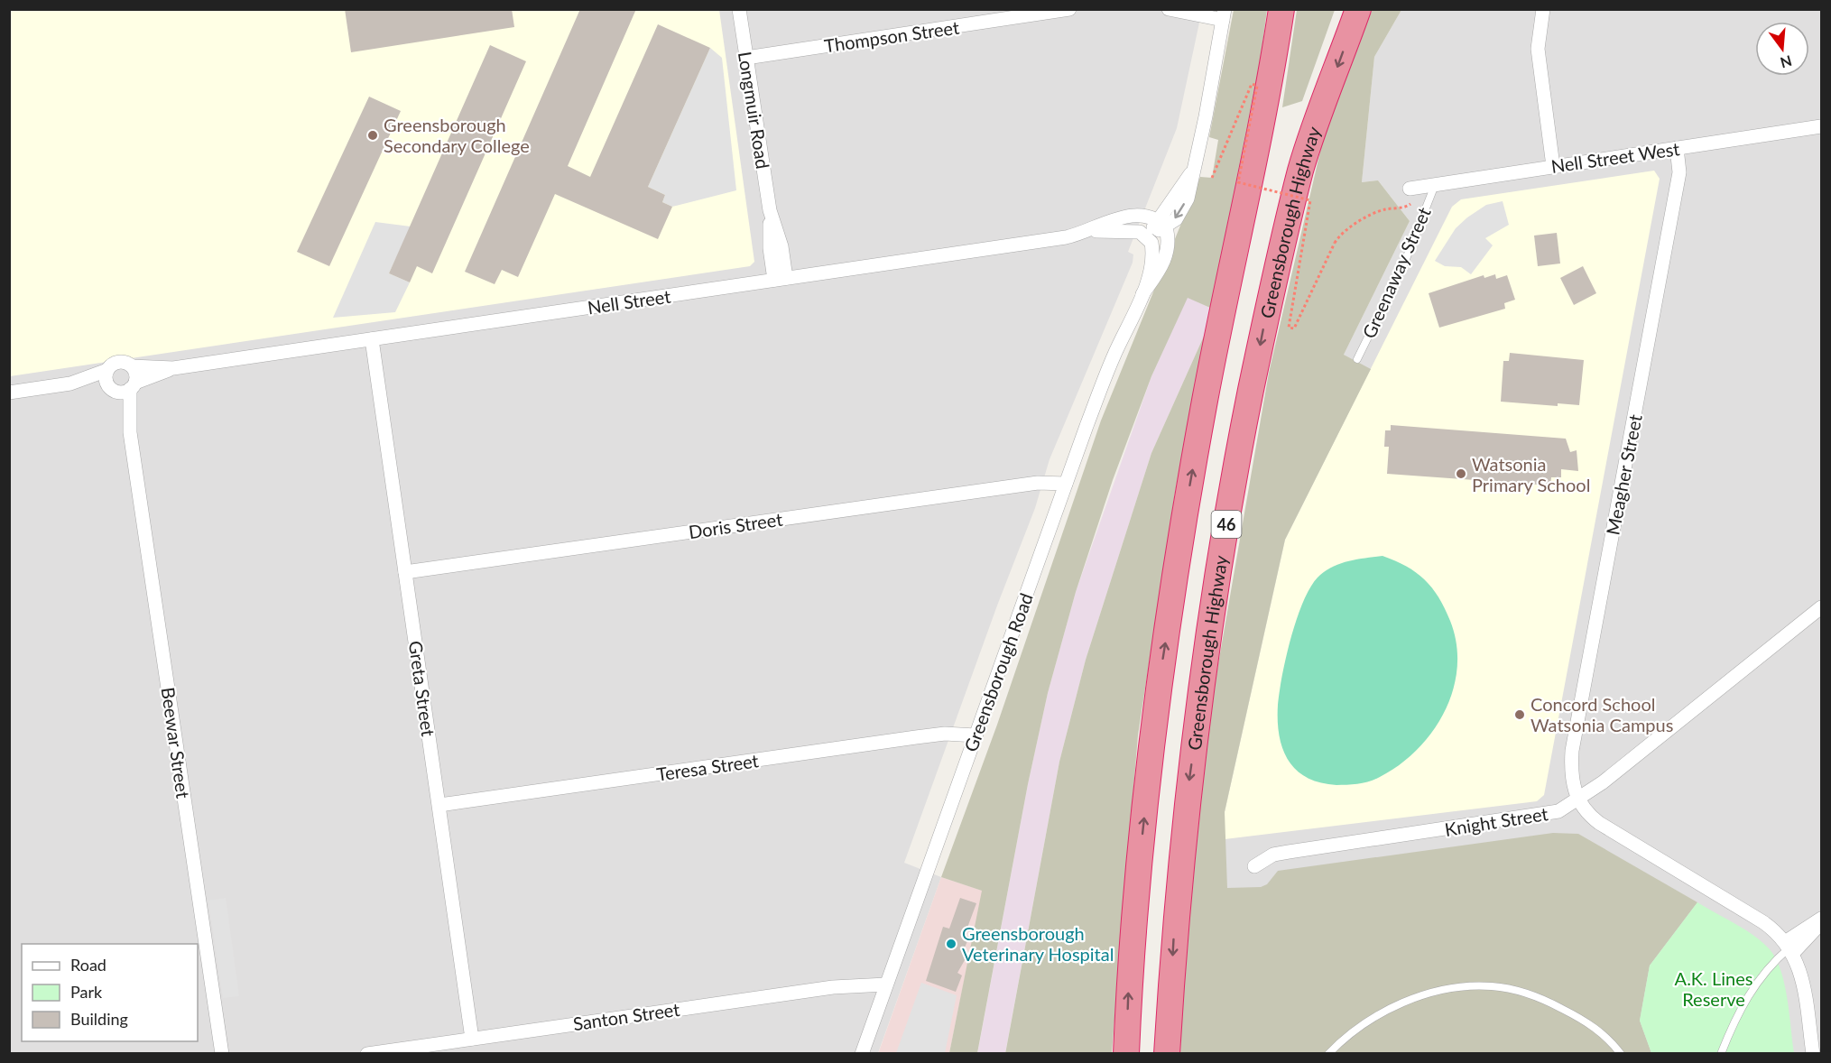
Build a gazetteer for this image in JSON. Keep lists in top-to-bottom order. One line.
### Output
{"streets":{"highway":["Greensborough Highway","46"],"street":["Thompson Street","Longmuir Road","Nell Street West","Nell Street","Meagher Street","Doris Street","Greensborough Road","Greta Street","Beewar Street","Teresa Street","Knight Street","Santon Street"],"lane":["Greenaway Street"]},"crossings":[["Thompson Street","Longmuir Road"],["Longmuir Road","Nell Street"],["Nell Street West","Greenaway Street"],["Nell Street West","Meagher Street"],["Nell Street","Greensborough Road"],["Nell Street","Greta Street"],["Nell Street","Beewar Street"],["Meagher Street","Knight Street"],["Doris Street","Greensborough Road"],["Doris Street","Greta Street"],["Greensborough Road","Teresa Street"],["Greensborough Road","Santon Street"],["Greta Street","Teresa Street"],["Greta Street","Santon Street"]],"parks":["A.K. Lines Reserve"],"places":["Greensborough Secondary College","Watsonia Primary School","Concord School Watsonia Campus","Greensborough Veterinary Hospital"],"legend":["Road","Park","Building"],"north":"bottom"}
